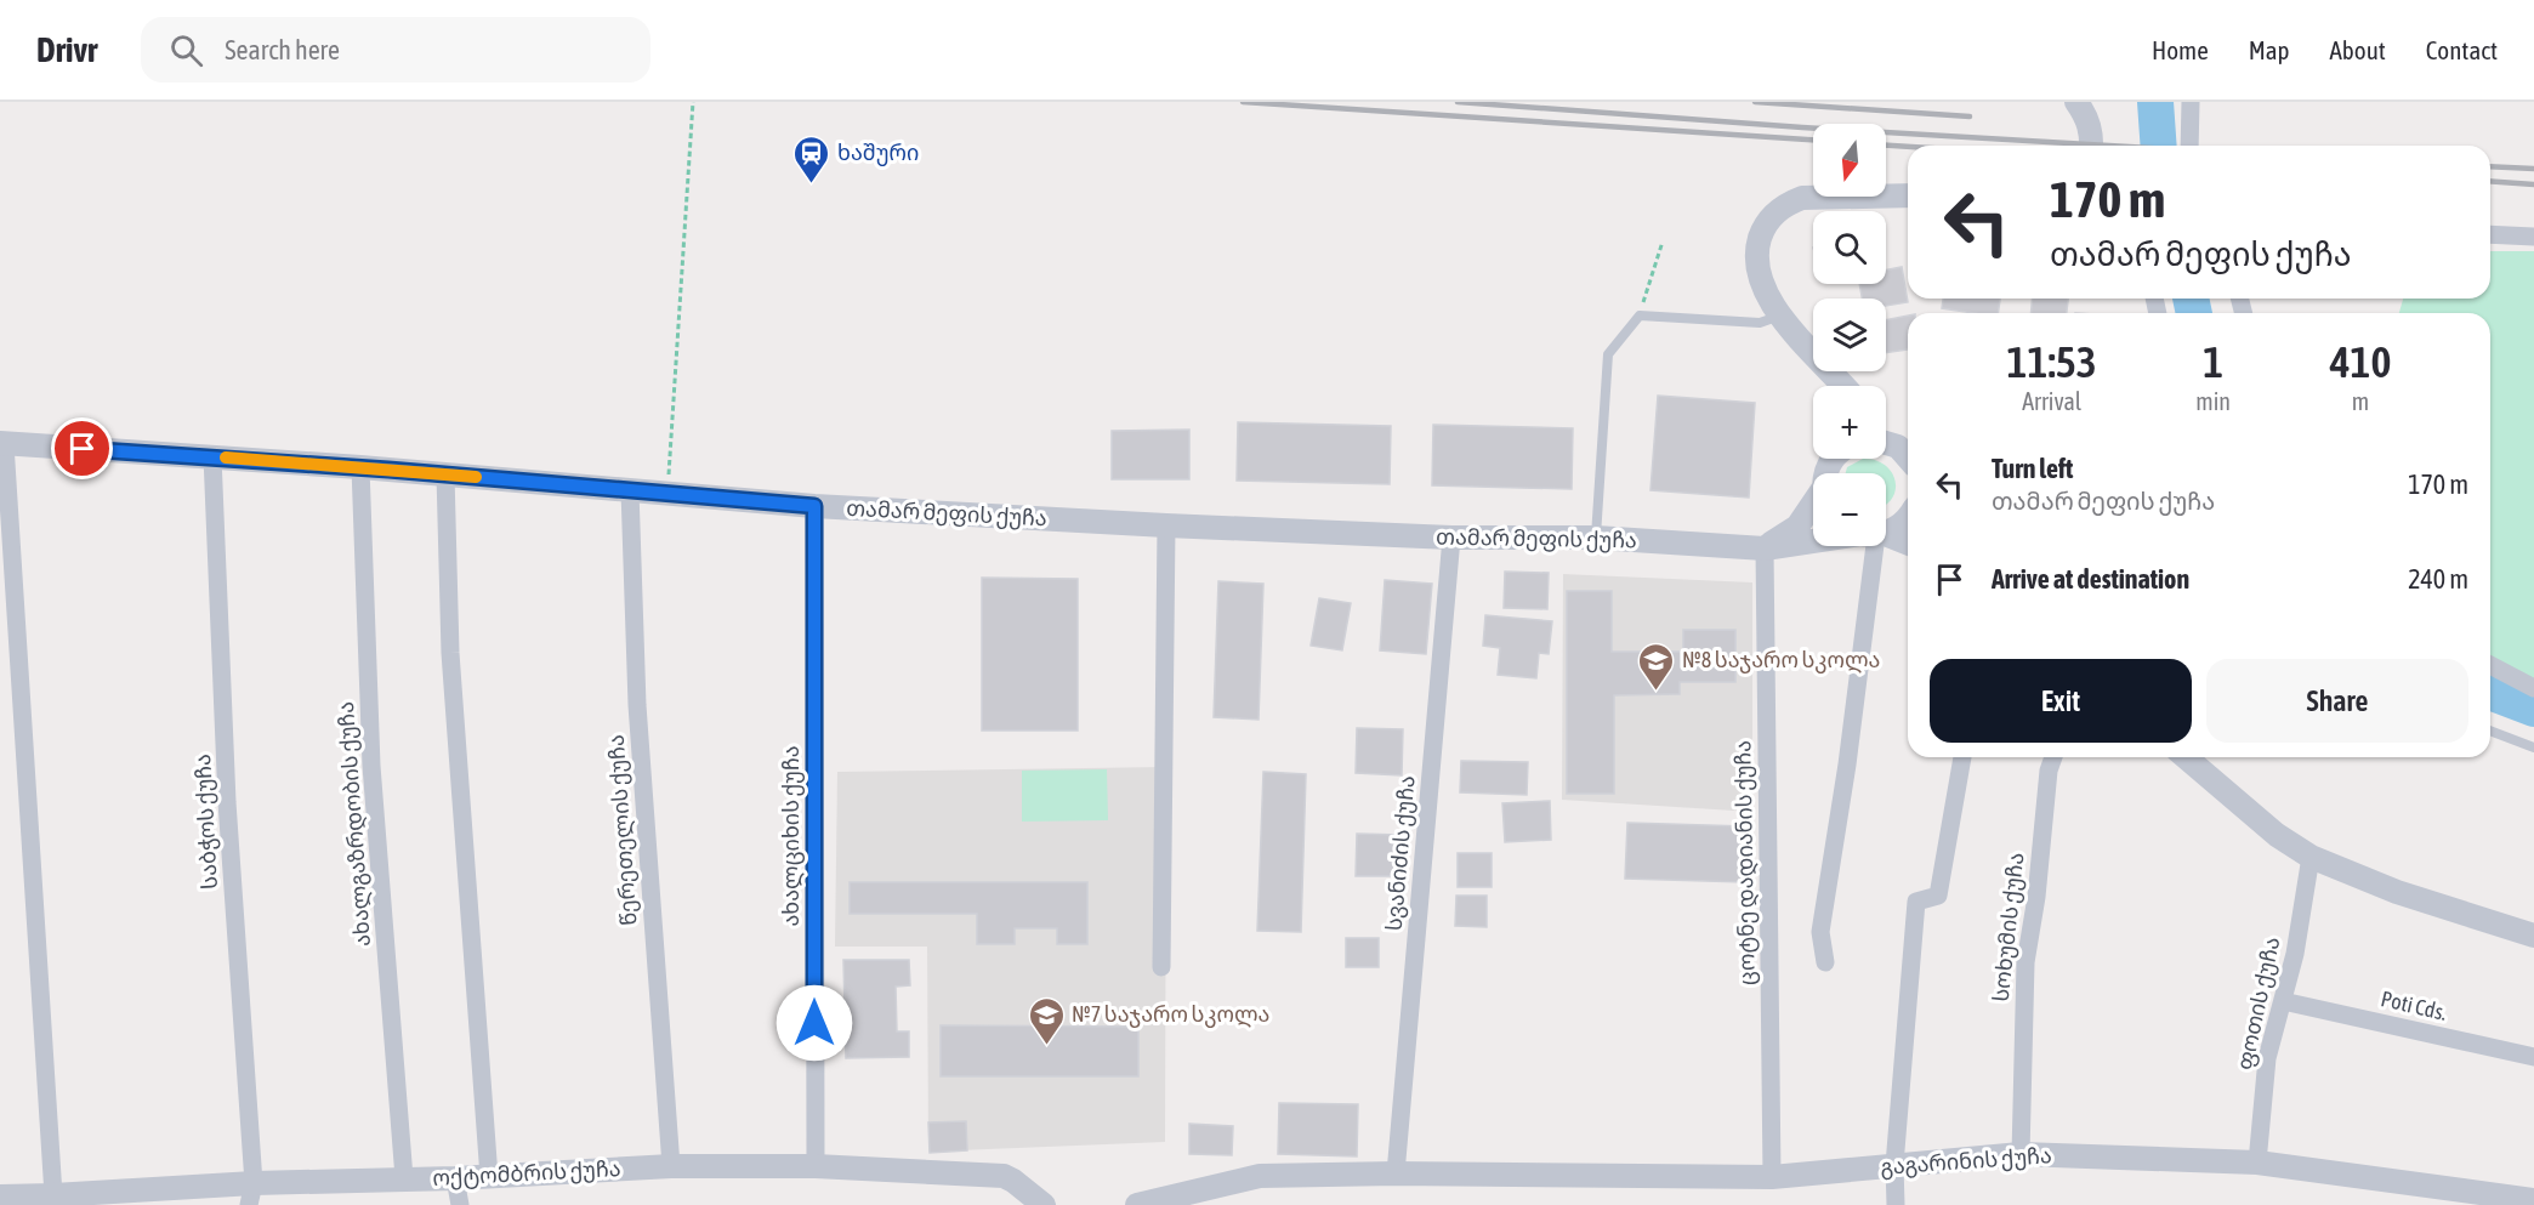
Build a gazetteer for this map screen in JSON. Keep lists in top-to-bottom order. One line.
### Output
{"streets":{"street":["თამარ მეფის ქუჩა","საბჭოს ქუჩა","ახალგაზრდობის ქუჩა","წერეთელის ქუჩა","ახალციხის ქუჩა","სვანიძის ქუჩა","ცოტნე დადიანის ქუჩა","სოხუმის ქუჩა","ფოთის ქუჩა","Poti Cds.","გაგარინის ქუჩა","ოქტომბრის ქუჩა"]},"crossings":[["თამარ მეფის ქუჩა","საბჭოს ქუჩა"],["თამარ მეფის ქუჩა","ახალგაზრდობის ქუჩა"],["თამარ მეფის ქუჩა","წერეთელის ქუჩა"],["თამარ მეფის ქუჩა","ახალციხის ქუჩა"],["თამარ მეფის ქუჩა","სვანიძის ქუჩა"],["თამარ მეფის ქუჩა","ცოტნე დადიანის ქუჩა"],["საბჭოს ქუჩა","ოქტომბრის ქუჩა"],["ახალგაზრდობის ქუჩა","ოქტომბრის ქუჩა"],["წერეთელის ქუჩა","ოქტომბრის ქუჩა"],["ახალციხის ქუჩა","ოქტომბრის ქუჩა"],["სვანიძის ქუჩა","გაგარინის ქუჩა"],["ცოტნე დადიანის ქუჩა","გაგარინის ქუჩა"],["სოხუმის ქუჩა","გაგარინის ქუჩა"],["ფოთის ქუჩა","Poti Cds."],["ფოთის ქუჩა","გაგარინის ქუჩა"]],"places":{"station":["ხაშური"],"school or university":["№8 საჯარო სკოლა","№7 საჯარო სკოლა"]},"north":"bottom","page":{"header":"Drivr","search":"Search here","nav":["Home","Map","About","Contact"],"map_buttons":["+","−"],"turn":["170 m","თამარ მეფის ქუჩა"],"eta":["11:53","Arrival","1","min","410","m"],"list":[{"name":"Turn left","note":"თამარ მეფის ქუჩა","value":"170 m"},{"name":"Arrive at destination","value":"240 m"}],"buttons":["Exit","Share"]}}
